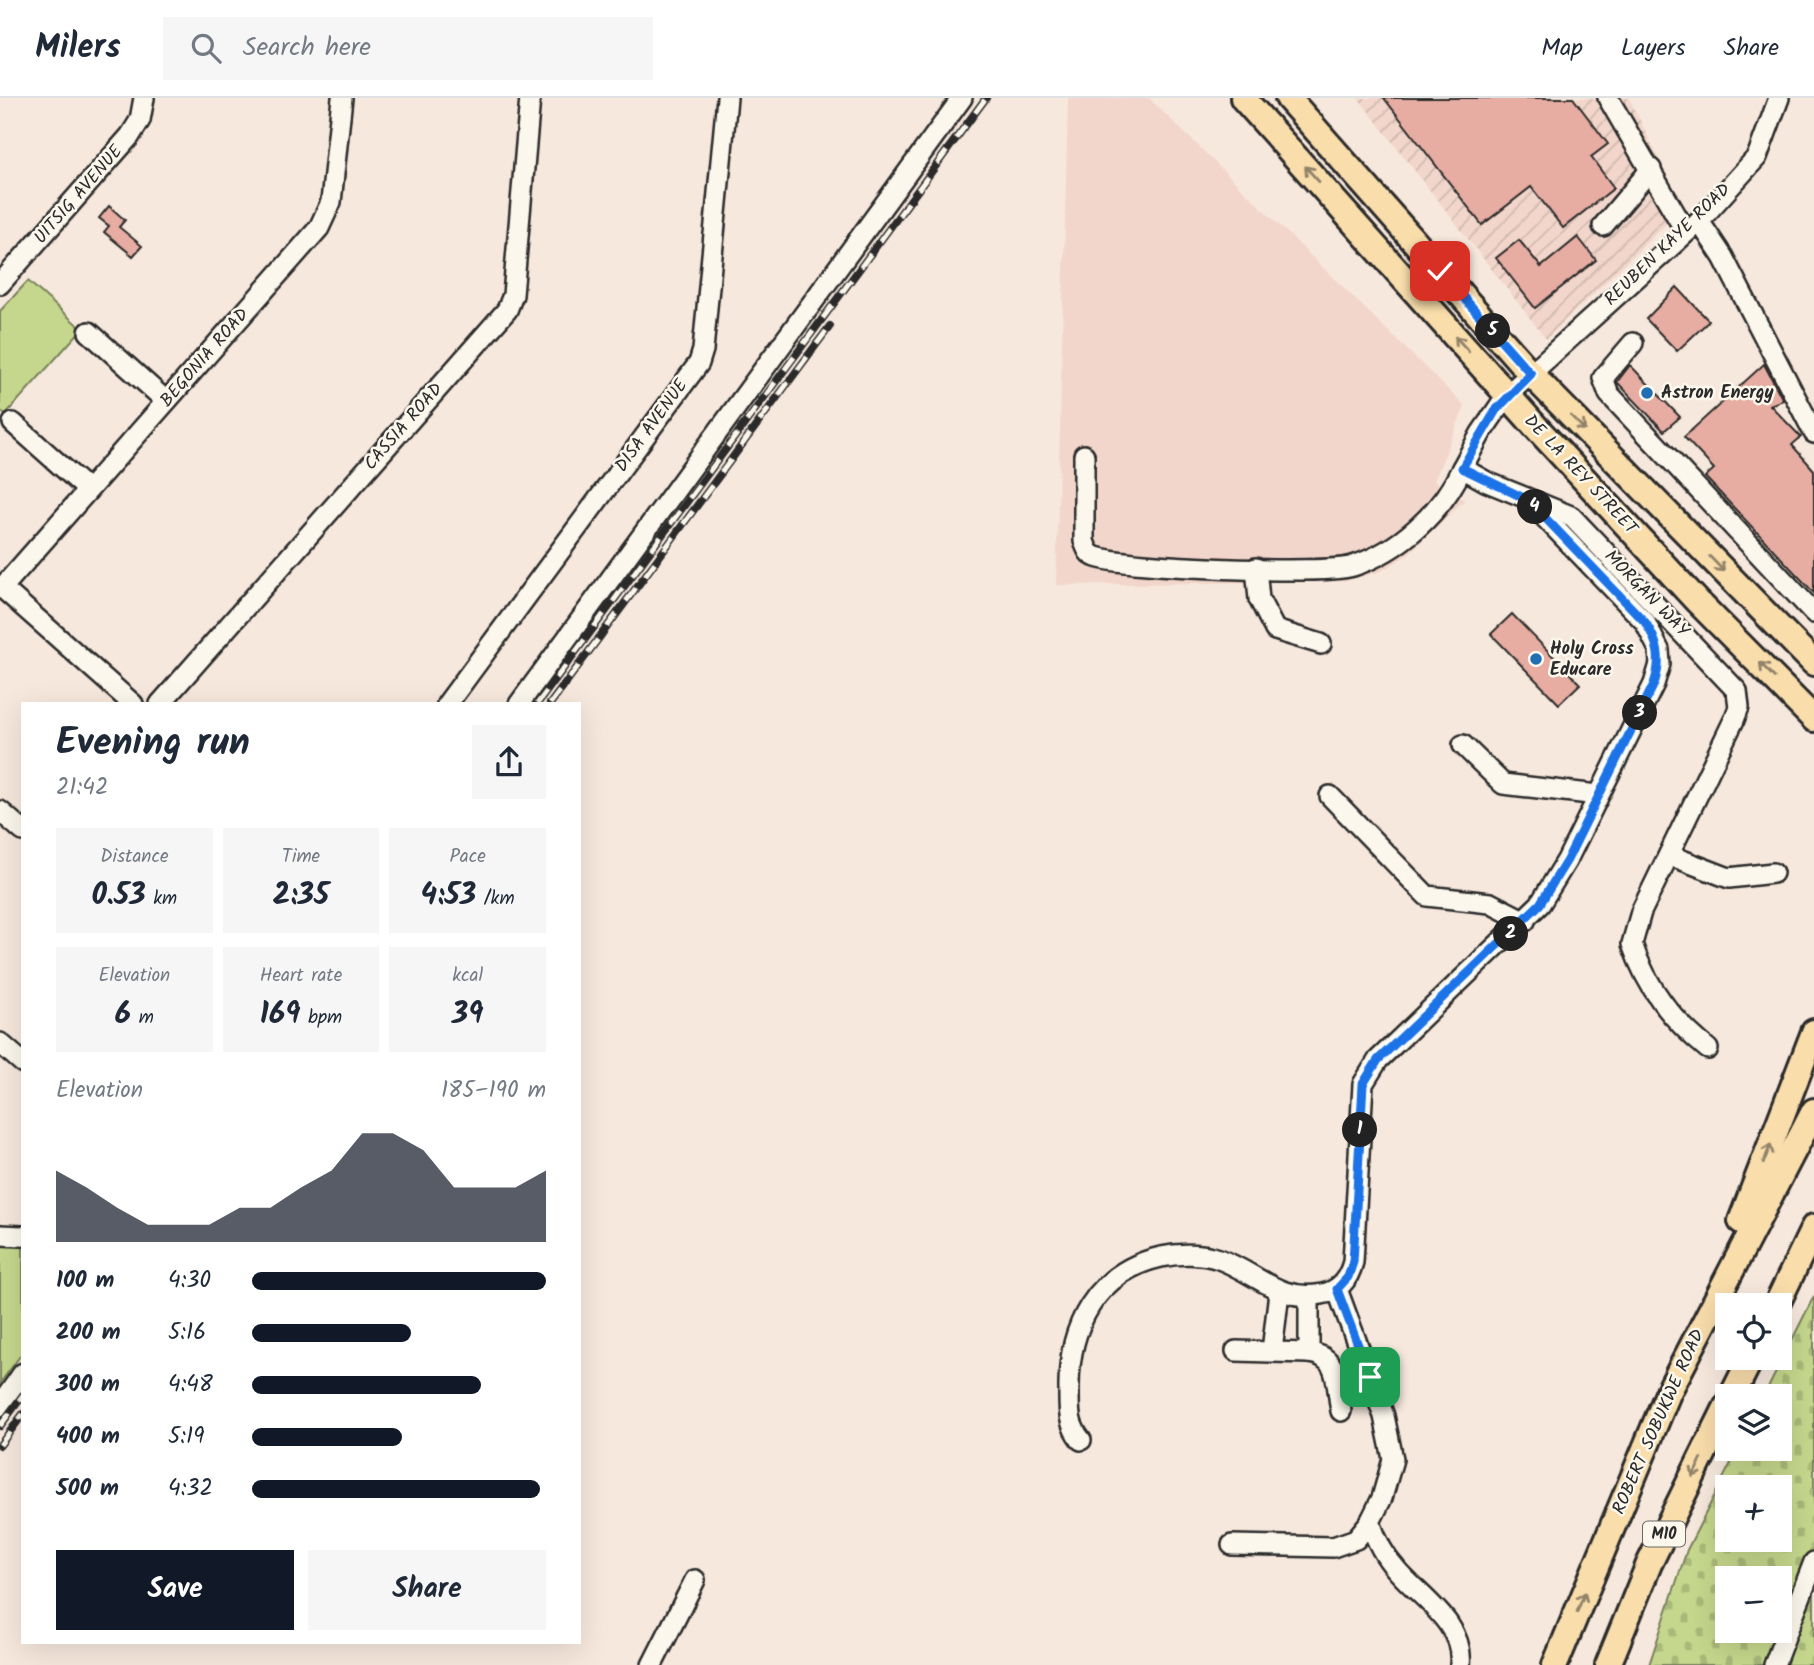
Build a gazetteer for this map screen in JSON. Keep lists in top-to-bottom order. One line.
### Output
{"streets":{"main road":["DE LA REY STREET","ROBERT SOBUKWE ROAD","M10"],"street":["UITSIG AVENUE","REUBEN KAYE ROAD","BEGONIA ROAD","DISA AVENUE","CASSIA ROAD","MORGAN WAY"]},"crossings":[["REUBEN KAYE ROAD","DE LA REY STREET"]],"places":["Astron Energy","Holy Cross Educare"],"page":{"header":"Milers","search":"Search here","nav":["Map","Layers","Share"],"pins":["5","4","3","2","1"],"heading":["Evening run","21:42"],"stats":[["Distance","0.53 km"],["Time","2:35"],["Pace","4:53 /km"],["Elevation","6 m"],["Heart rate","169 bpm"],["kcal","39"]],"chart":["Elevation","185–190 m"],"list":[{"name":"100 m","note":"4:30"},{"name":"200 m","note":"5:16"},{"name":"300 m","note":"4:48"},{"name":"400 m","note":"5:19"},{"name":"500 m","note":"4:32"}],"map_buttons":["+","−"],"buttons":["Save","Share"]}}
